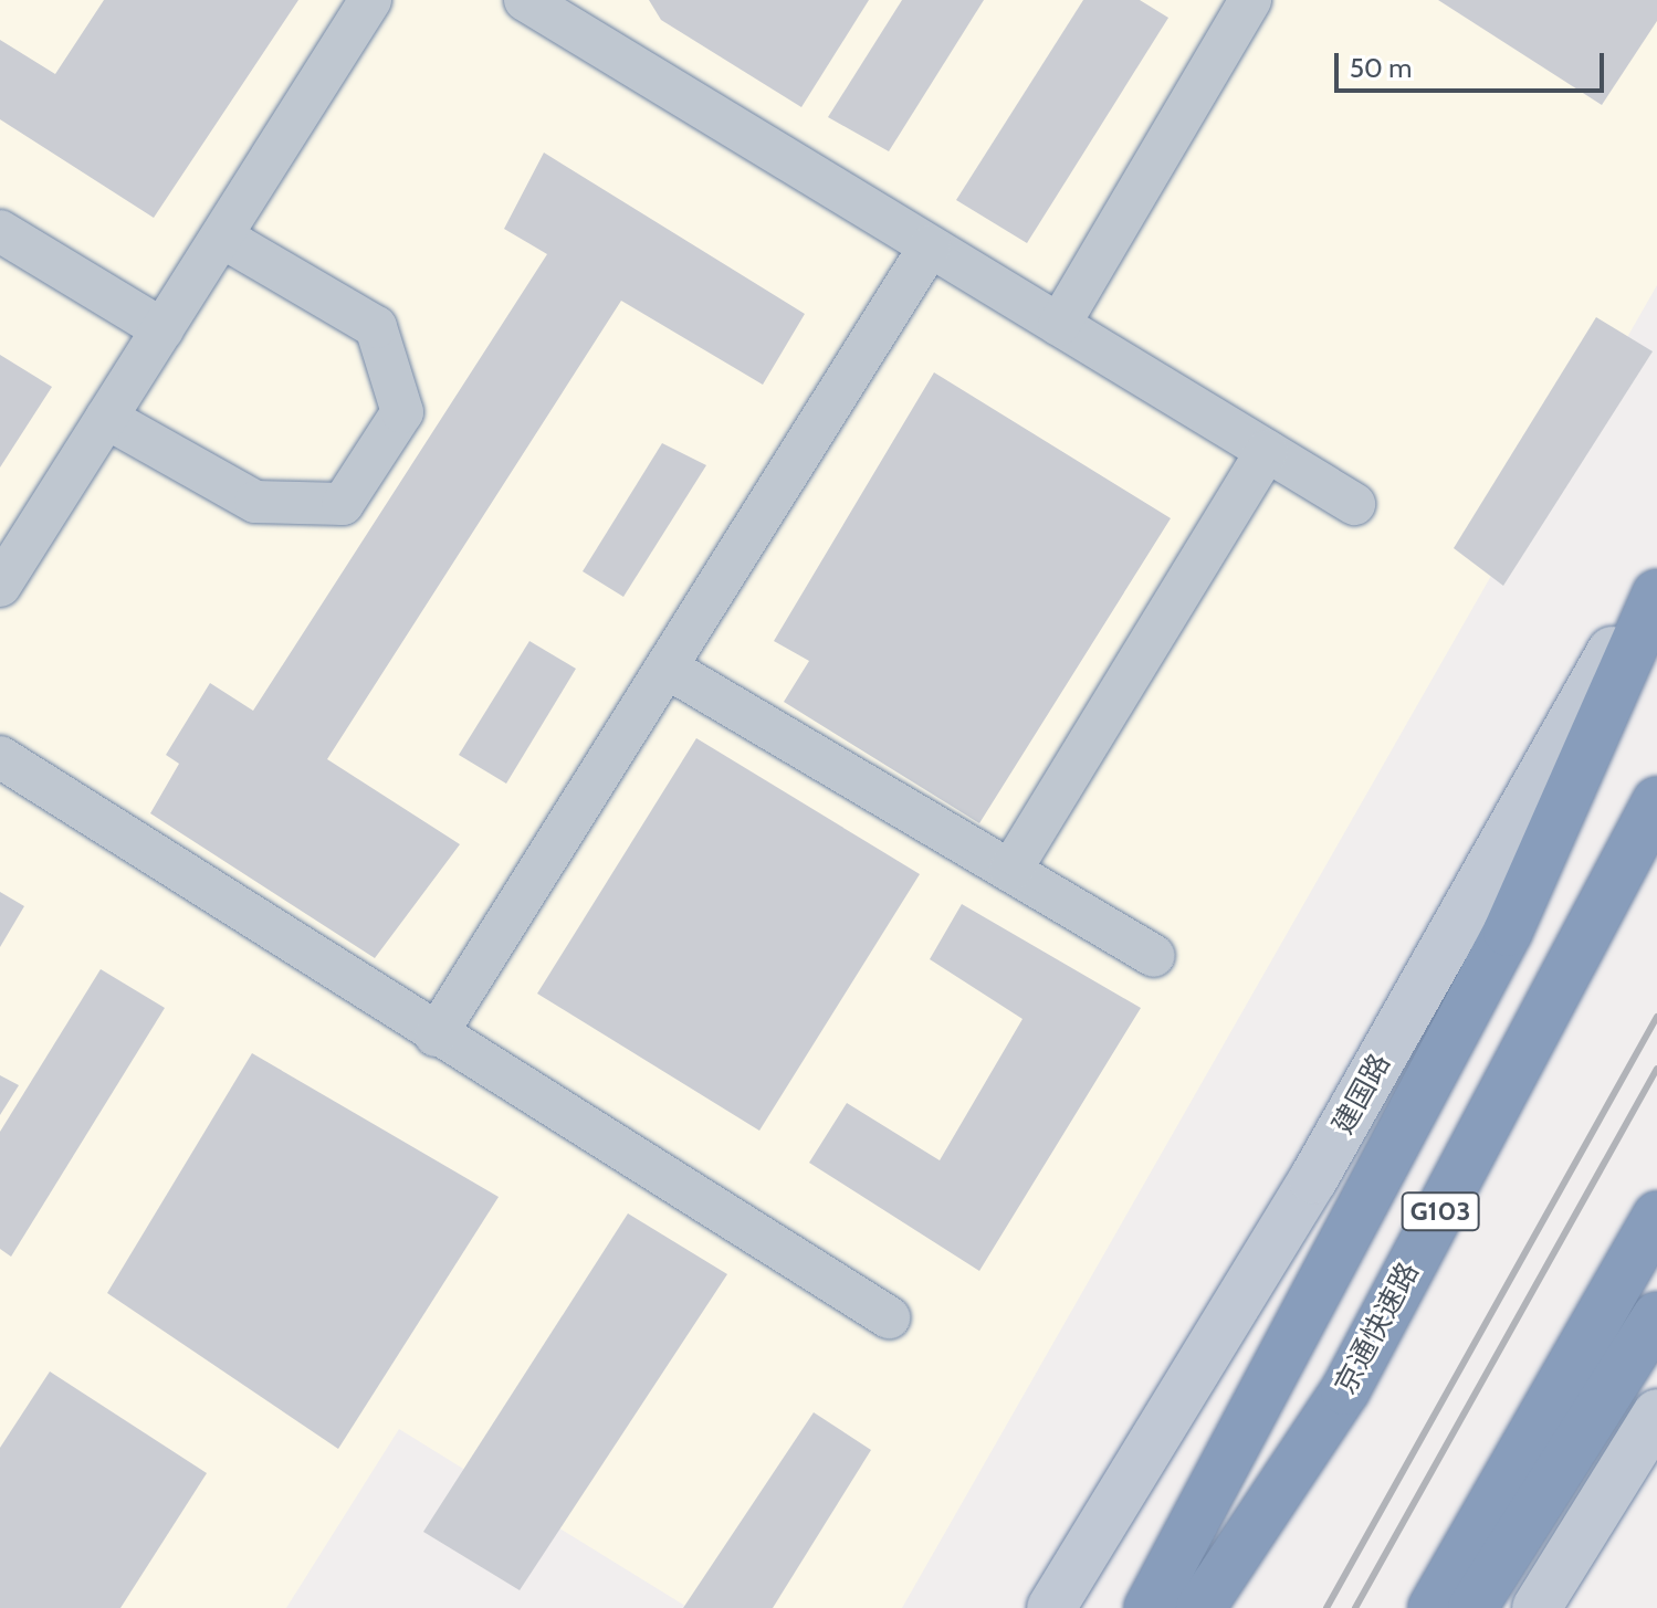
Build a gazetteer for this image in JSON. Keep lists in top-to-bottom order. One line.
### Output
{"streets":{"highway":["G103","京通快速路"],"main road":["建国路"]},"scale_bar":"50 m"}
